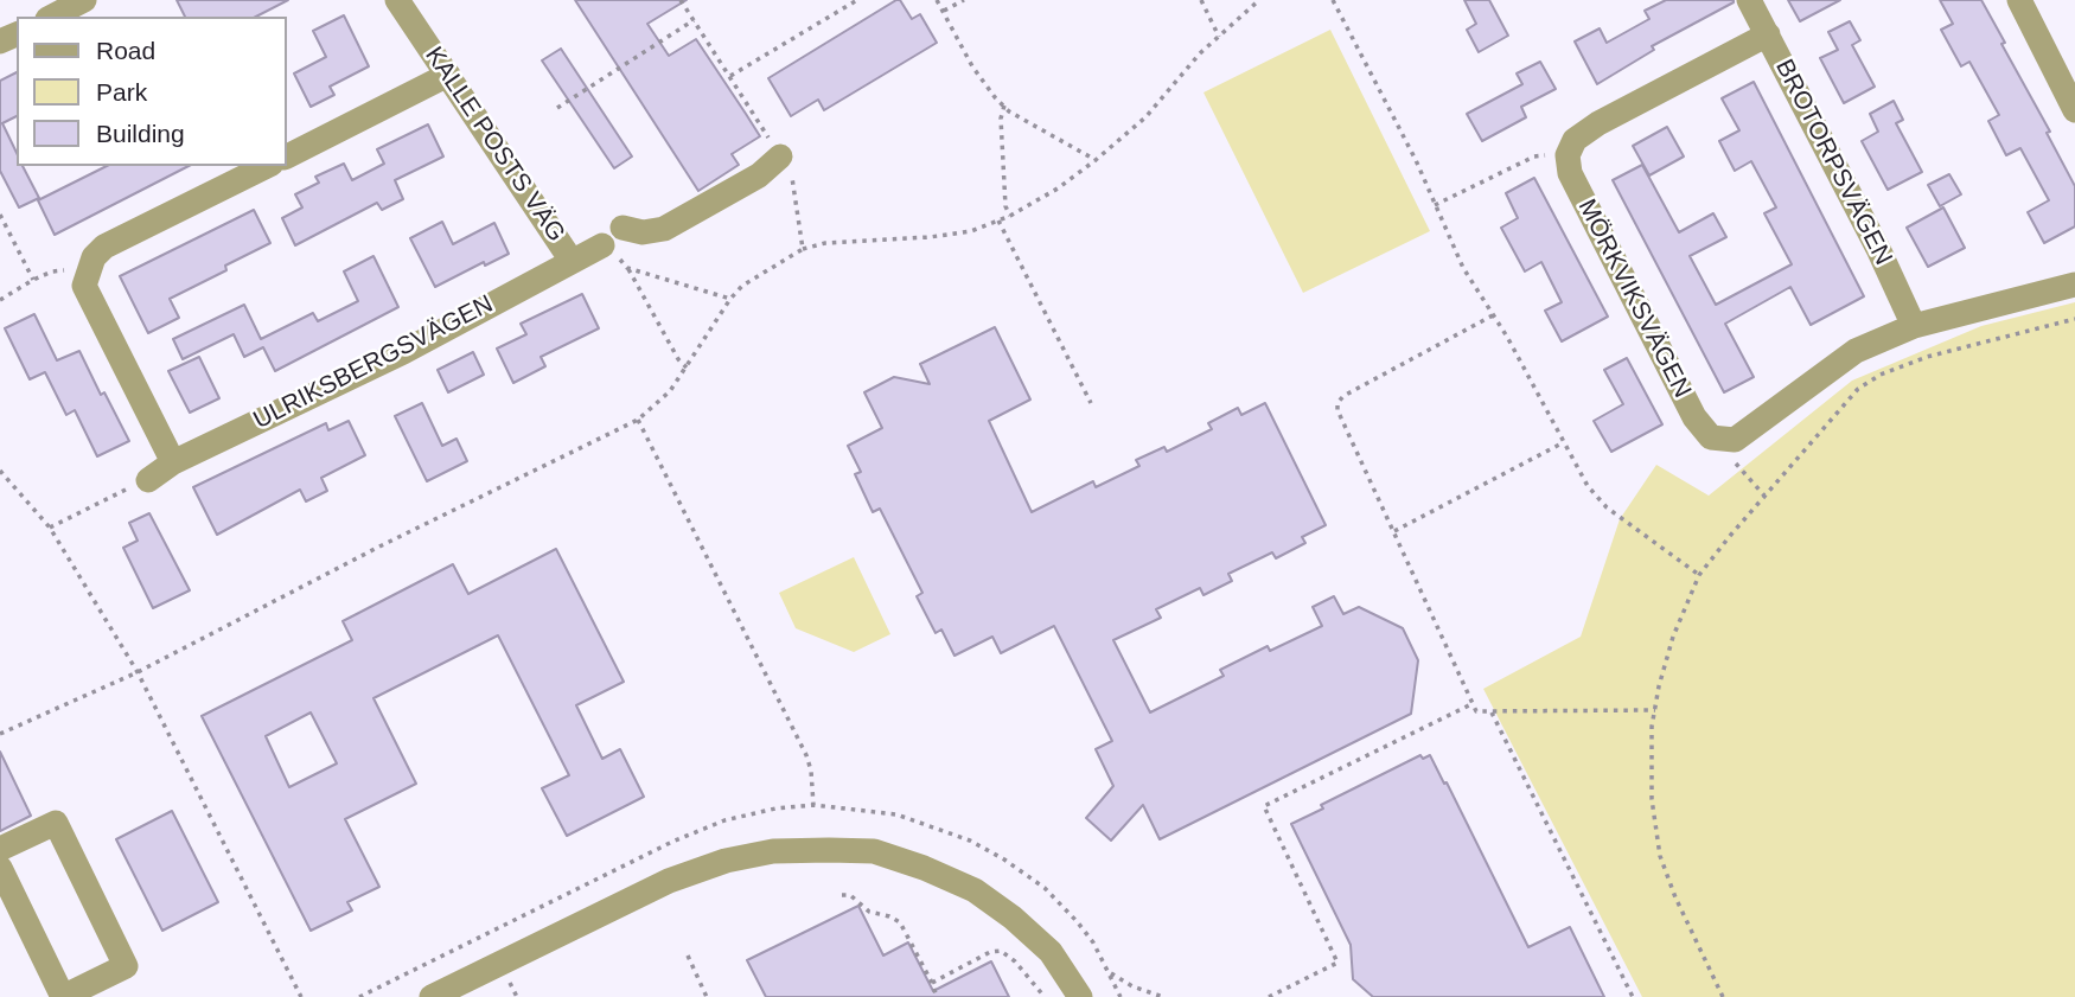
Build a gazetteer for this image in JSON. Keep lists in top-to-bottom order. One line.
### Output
{"streets":{"street":["KALLE POSTS VÄG","BROTORPSVÄGEN","MÖRKVIKSVÄGEN","ULRIKSBERGSVÄGEN"]},"crossings":[["KALLE POSTS VÄG","ULRIKSBERGSVÄGEN"]],"legend":["Road","Park","Building"]}
